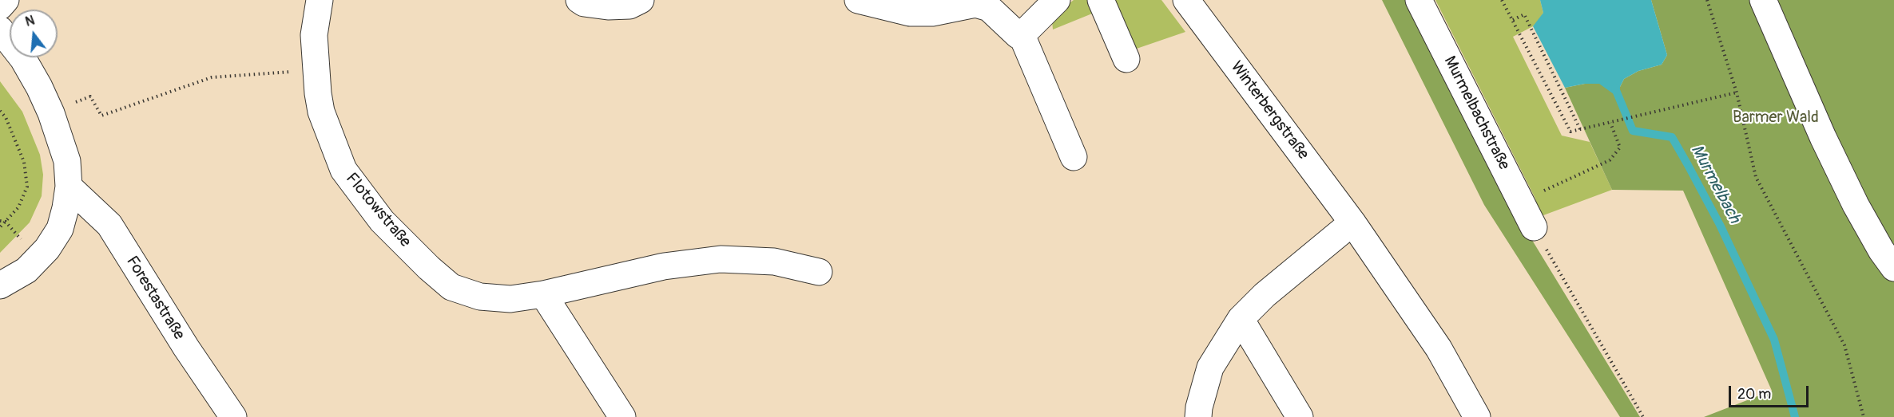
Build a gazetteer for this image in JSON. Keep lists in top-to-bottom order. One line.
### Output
{"streets":{"street":["Winterbergstraße","Murmelbachstraße","Flotowstraße","Forestastraße"]},"water":["Murmelbach"],"parks":["Barmer Wald"],"scale_bar":"20 m","north":"top"}
